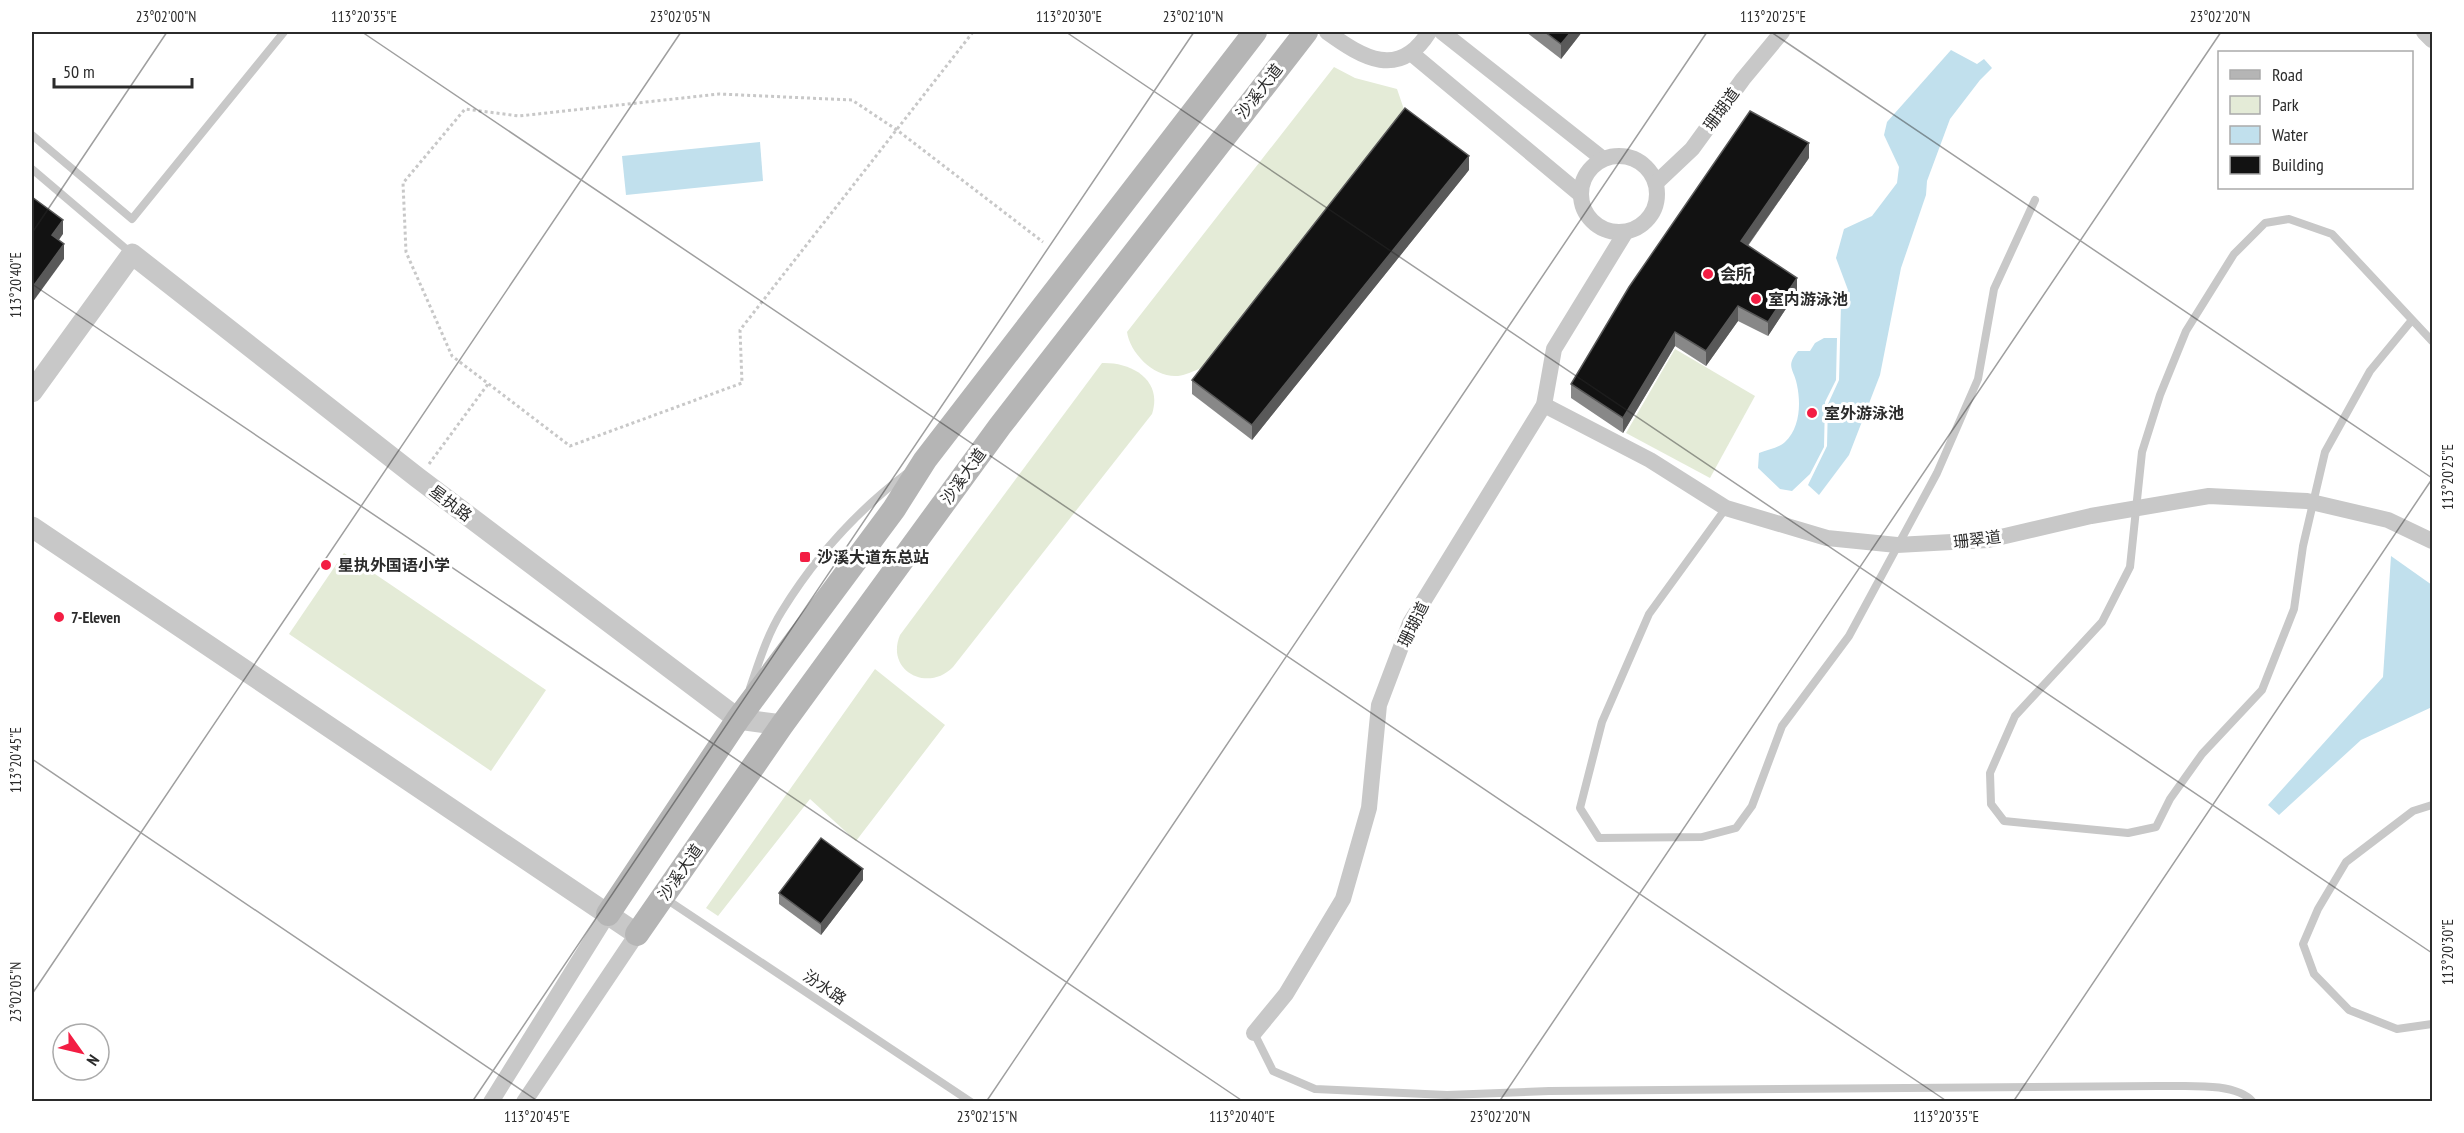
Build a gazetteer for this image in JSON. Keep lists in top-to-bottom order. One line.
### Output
{"streets":{"main road":["沙溪大道"],"street":["珊瑚道","星执路","珊翠道"],"lane":["汾水路"]},"crossings":[["沙溪大道","星执路"],["沙溪大道","汾水路"],["珊瑚道","珊翠道"]],"places":{"other":["会所","室内游泳池","室外游泳池","星执外国语小学","7-Eleven"],"transit":["沙溪大道东总站"]},"legend":["Road","Park","Water","Building"],"scale_bar":"50 m","north":"bottom right","coordinates":["23°02'00\"N","113°20'35\"E","23°02'05\"N","113°20'30\"E","23°02'10\"N","113°20'25\"E","23°02'20\"N","113°20'40\"E","113°20'45\"E","23°02'15\"N"]}
